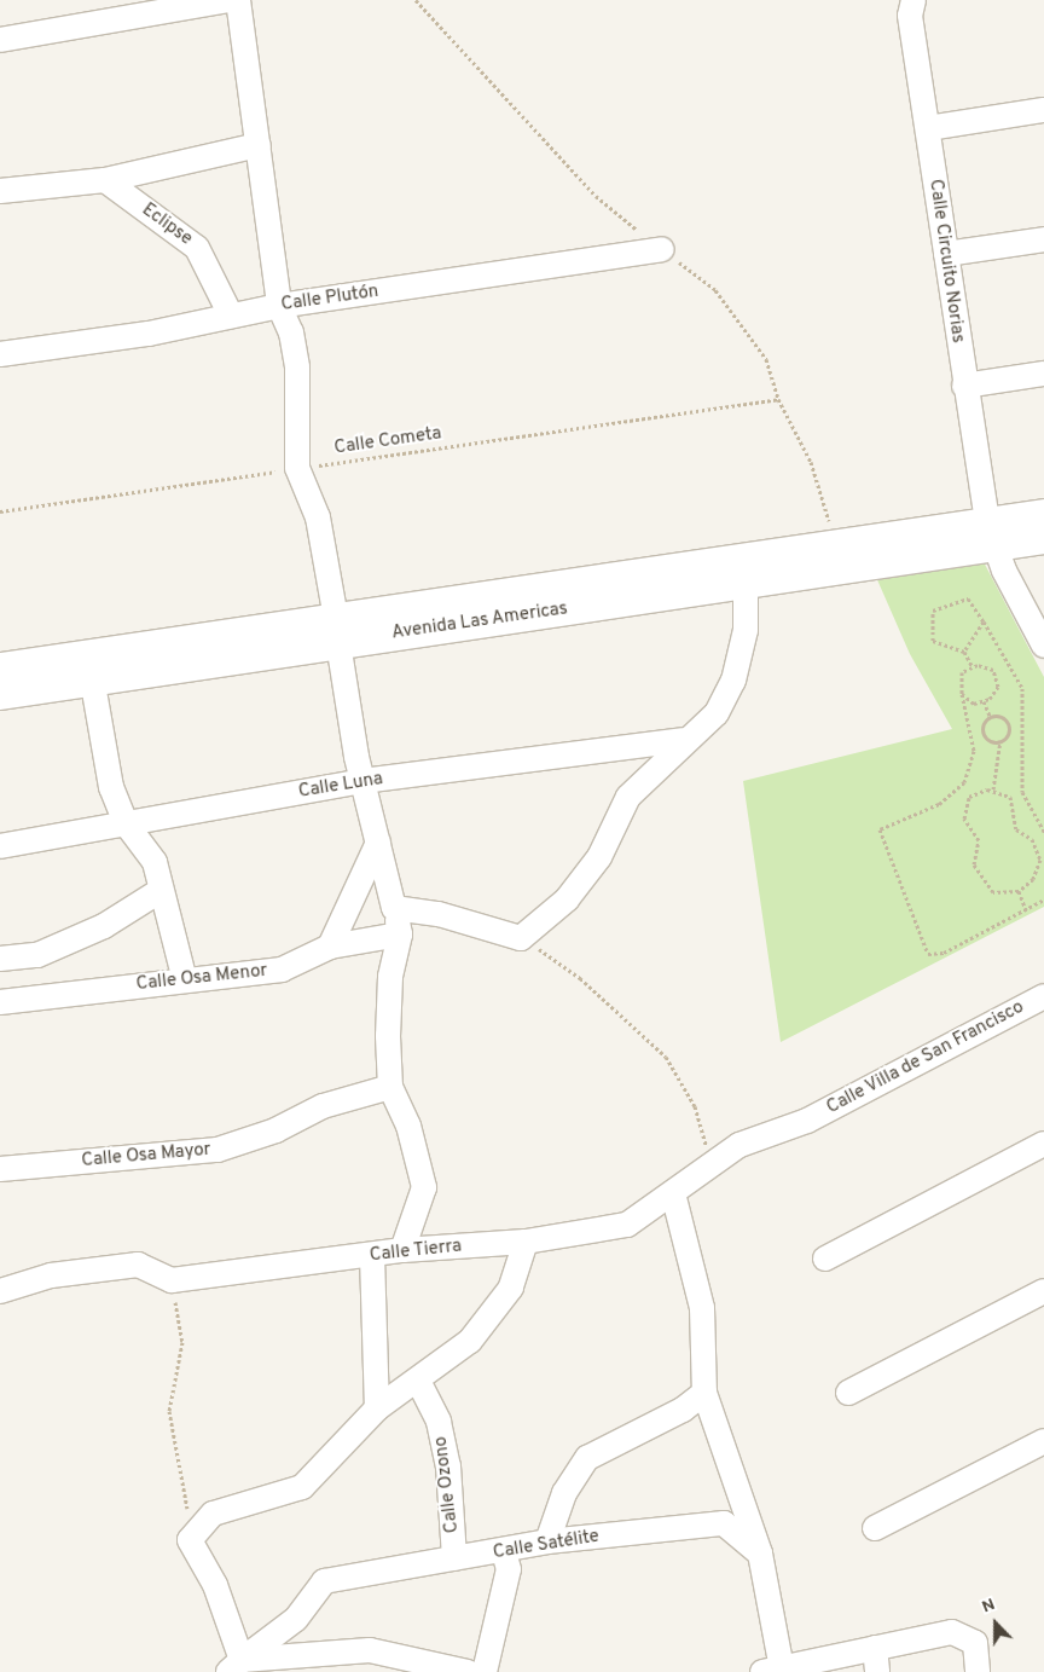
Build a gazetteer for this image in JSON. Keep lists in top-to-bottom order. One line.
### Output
{"streets":{"street":["Eclipse","Calle Circuito Norias","Calle Plutón","Avenida Las Americas","Calle Luna","Calle Osa Menor","Calle Villa de San Francisco","Calle Osa Mayor","Calle Tierra","Calle Ozono","Calle Satélite"],"path":["Calle Cometa"]},"crossings":[["Eclipse","Calle Plutón"],["Calle Villa de San Francisco","Calle Tierra"],["Calle Ozono","Calle Satélite"]],"north":"top"}
